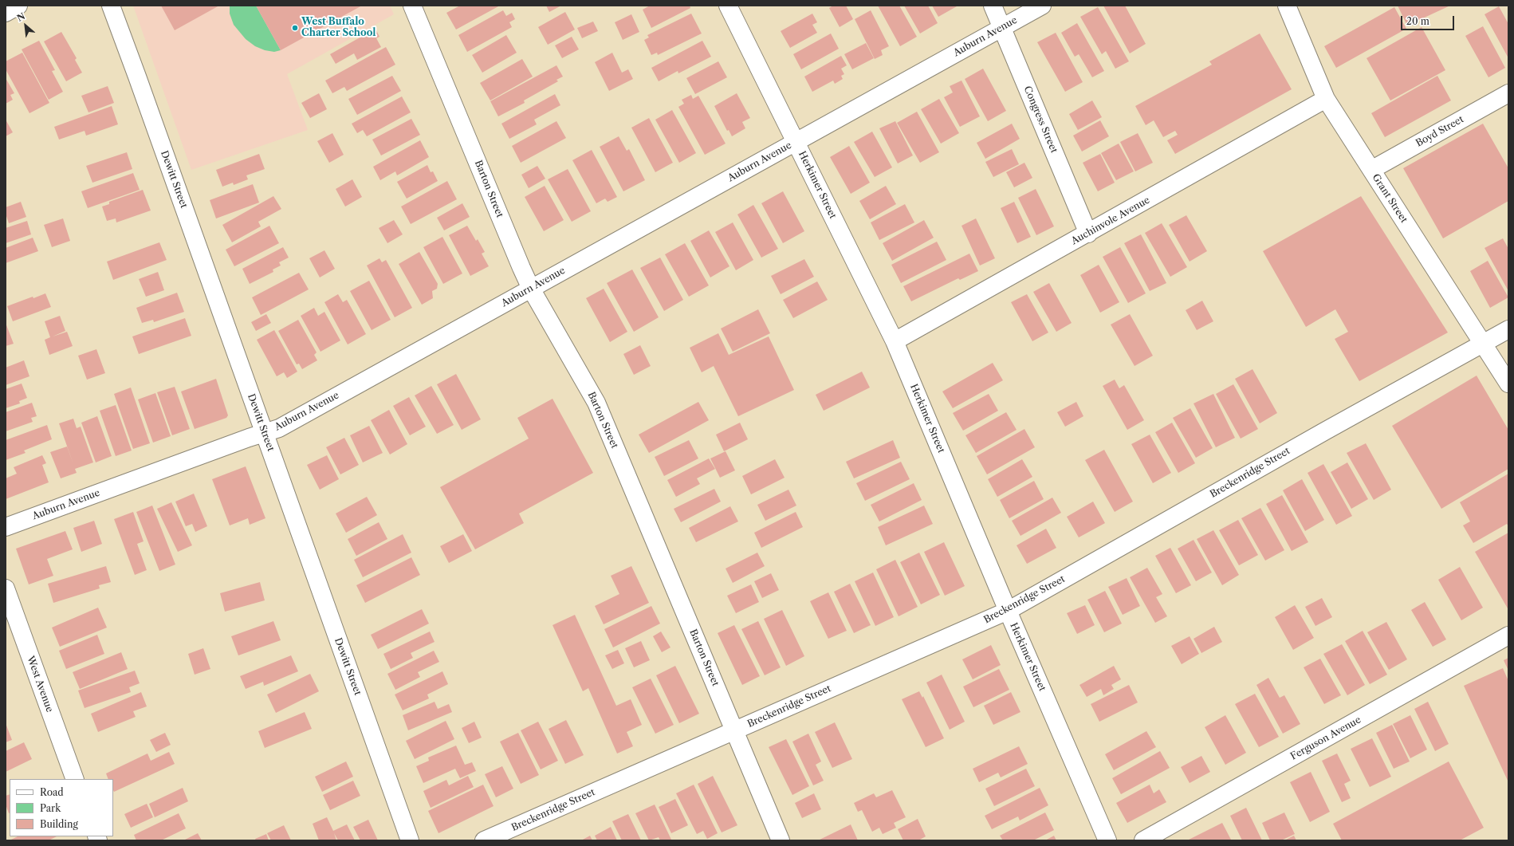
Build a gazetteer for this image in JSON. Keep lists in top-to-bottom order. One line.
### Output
{"streets":{"street":["Auburn Avenue","Congress Street","Boyd Street","Dewitt Street","Herkimer Street","Barton Street","Grant Street","Auchinvole Avenue","Breckenridge Street","West Avenue","Ferguson Avenue"]},"crossings":[["Auburn Avenue","Congress Street"],["Auburn Avenue","Dewitt Street"],["Auburn Avenue","Herkimer Street"],["Auburn Avenue","Barton Street"],["Congress Street","Auchinvole Avenue"],["Boyd Street","Grant Street"],["Herkimer Street","Auchinvole Avenue"],["Herkimer Street","Breckenridge Street"],["Barton Street","Breckenridge Street"],["Grant Street","Auchinvole Avenue"],["Grant Street","Breckenridge Street"]],"places":["West Buffalo Charter School"],"legend":["Road","Park","Building"],"scale_bar":"20 m","north":"top left"}
